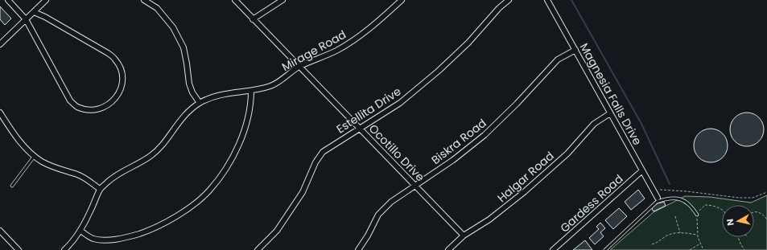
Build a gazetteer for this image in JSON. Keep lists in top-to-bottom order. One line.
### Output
{"streets":{"street":["Mirage Road","Magnesia Falls Drive","Estellita Drive","Biskra Road","Ocotillo Drive","Halgar Road","Gardess Road"]},"crossings":[["Mirage Road","Ocotillo Drive"],["Magnesia Falls Drive","Biskra Road"],["Magnesia Falls Drive","Halgar Road"],["Magnesia Falls Drive","Gardess Road"],["Estellita Drive","Ocotillo Drive"],["Biskra Road","Ocotillo Drive"],["Ocotillo Drive","Halgar Road"]],"north":"left"}
